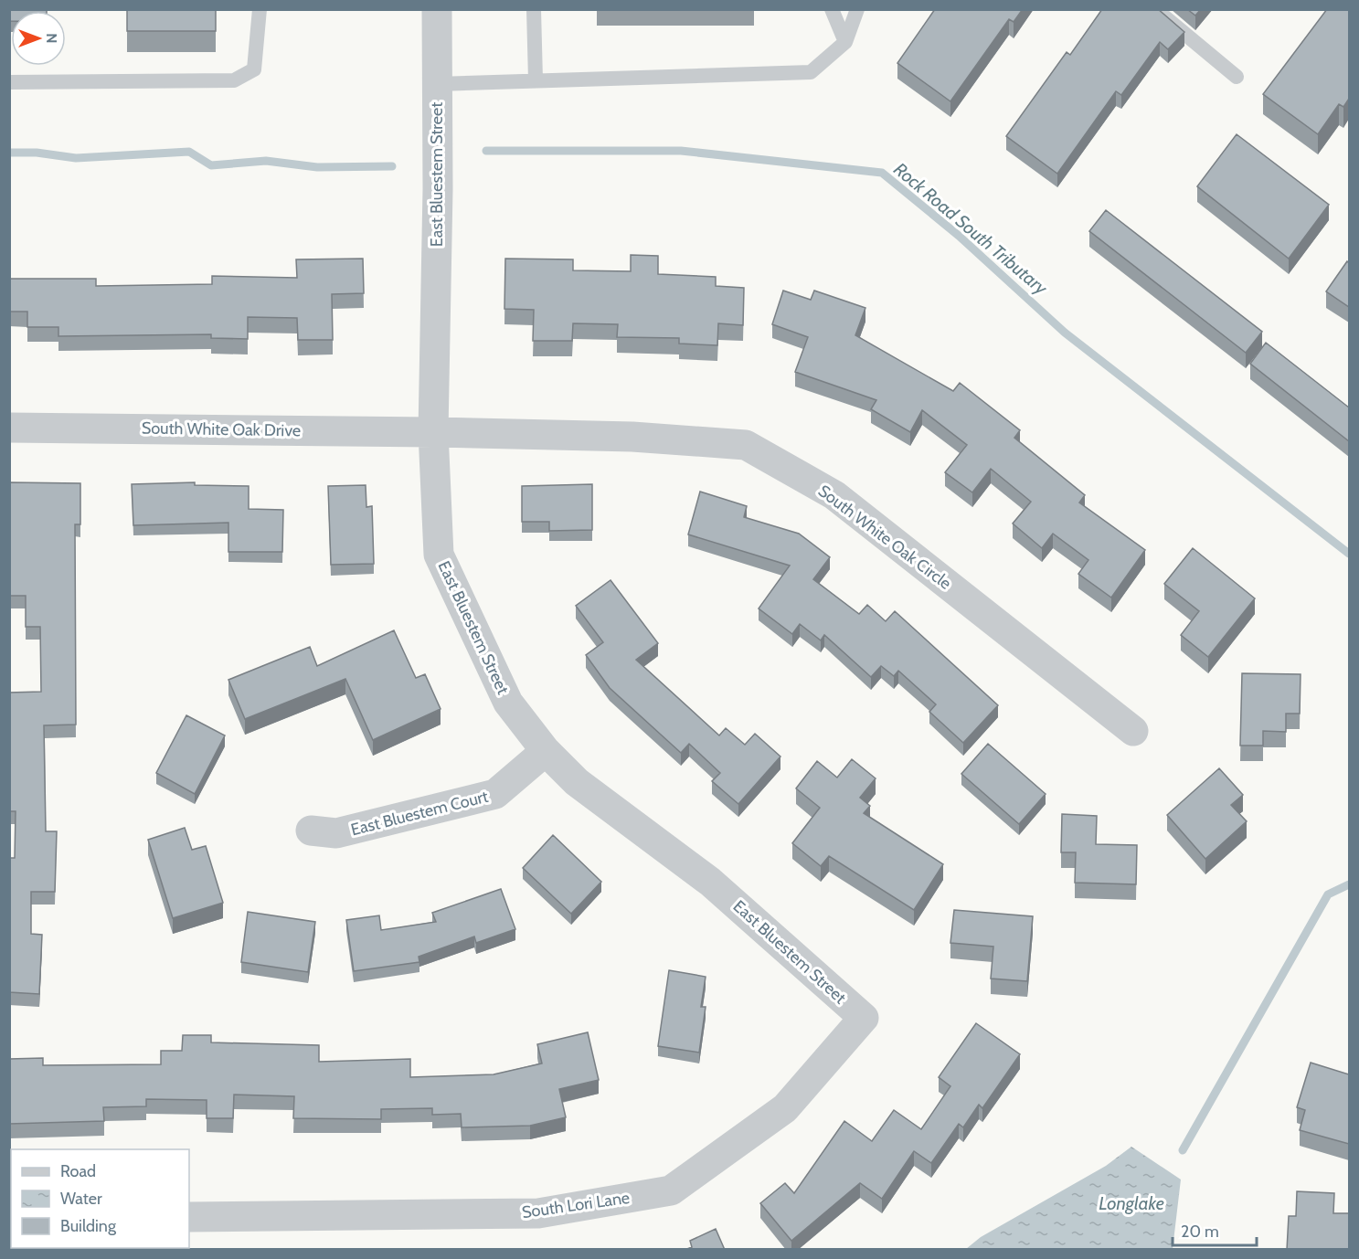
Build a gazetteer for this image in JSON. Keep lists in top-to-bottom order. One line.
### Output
{"streets":{"street":["East Bluestem Street","South White Oak Drive","South White Oak Circle","East Bluestem Court","South Lori Lane"]},"crossings":[["East Bluestem Street","South White Oak Drive"],["East Bluestem Street","South White Oak Circle"],["East Bluestem Street","East Bluestem Court"],["East Bluestem Street","South Lori Lane"],["South White Oak Drive","South White Oak Circle"]],"water":["Rock Road South Tributary","Longlake"],"legend":["Road","Water","Building"],"scale_bar":"20 m","north":"right"}
